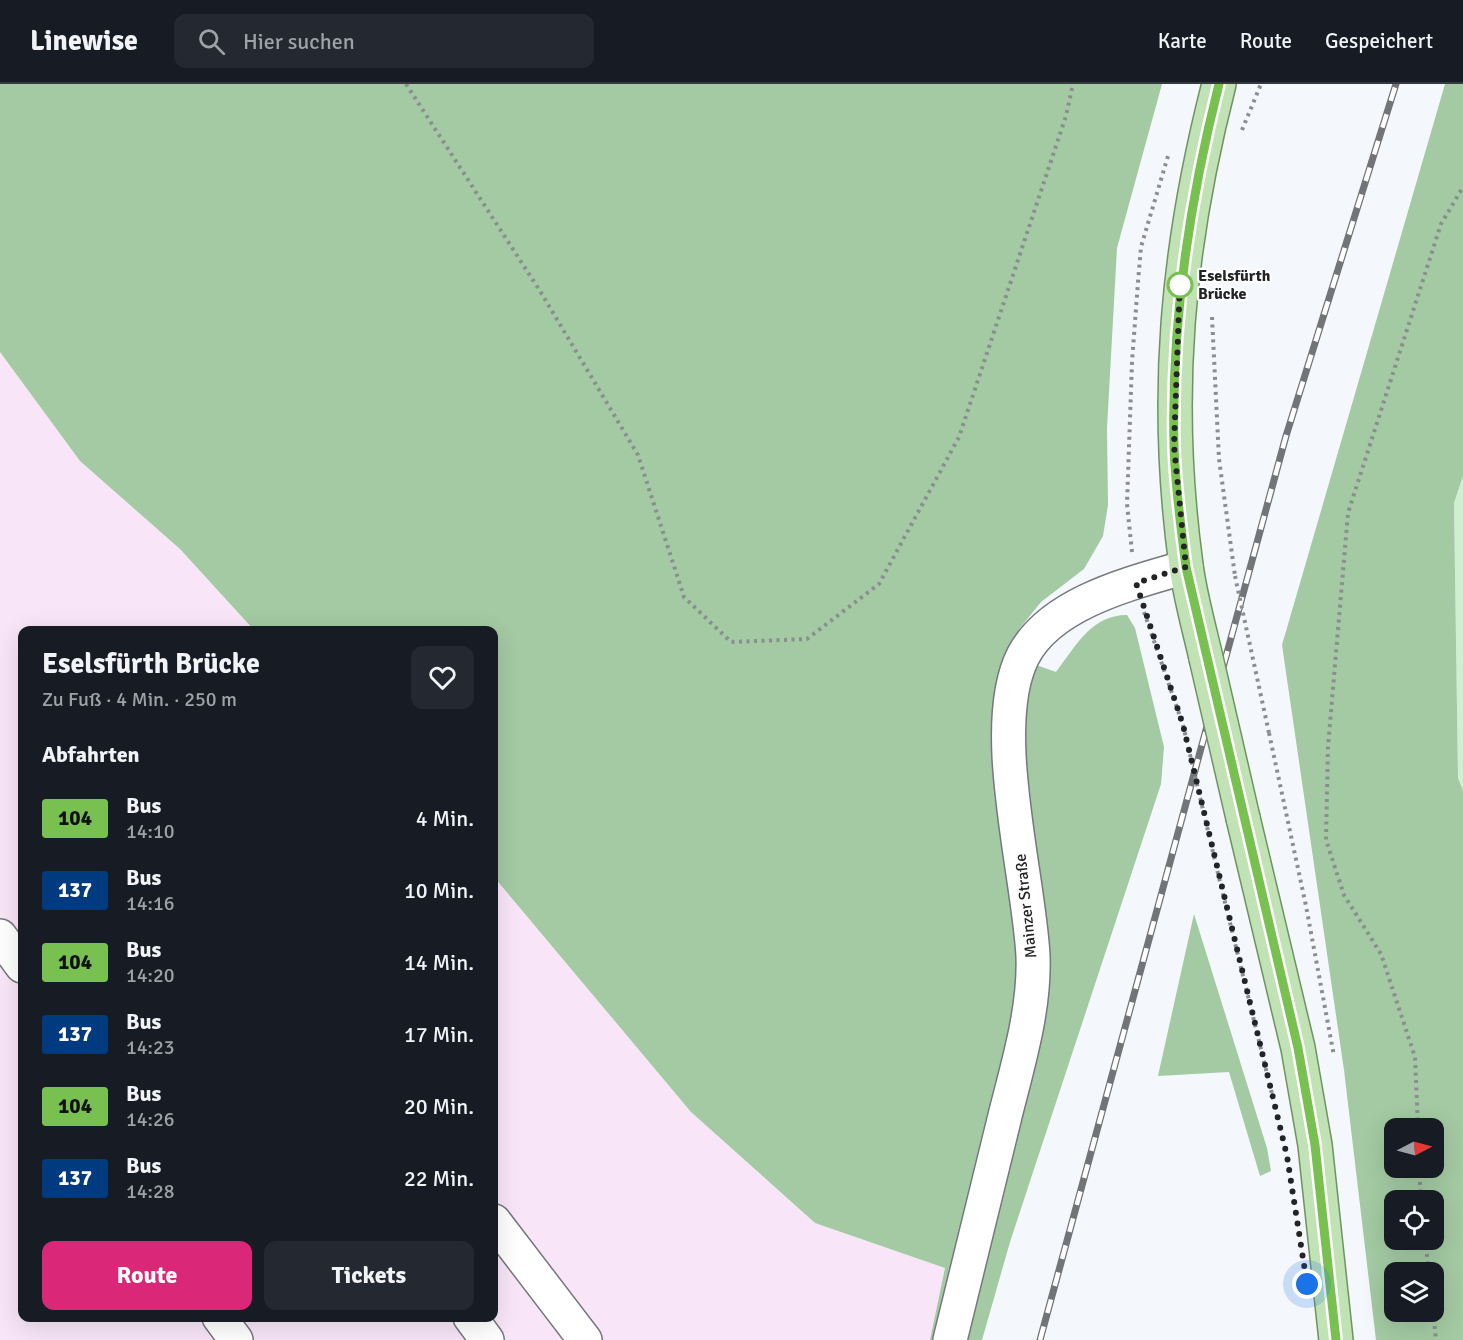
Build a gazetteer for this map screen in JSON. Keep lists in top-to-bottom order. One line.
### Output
{"streets":{"street":["Mainzer Straße"]},"places":["Eselsfürth Brücke"],"lines":["bus line 104"],"north":"right","page":{"header":"Linewise","search":"Hier suchen","nav":["Karte","Route","Gespeichert"],"heading":[["Eselsfürth Brücke","Zu Fuß · 4 Min. · 250 m"],"Abfahrten"],"list":[{"mark":"104","name":"Bus","note":"14:10","value":"4 Min."},{"mark":"137","name":"Bus","note":"14:16","value":"10 Min."},{"mark":"104","name":"Bus","note":"14:20","value":"14 Min."},{"mark":"137","name":"Bus","note":"14:23","value":"17 Min."},{"mark":"104","name":"Bus","note":"14:26","value":"20 Min."},{"mark":"137","name":"Bus","note":"14:28","value":"22 Min."}],"buttons":["Route","Tickets"]}}
